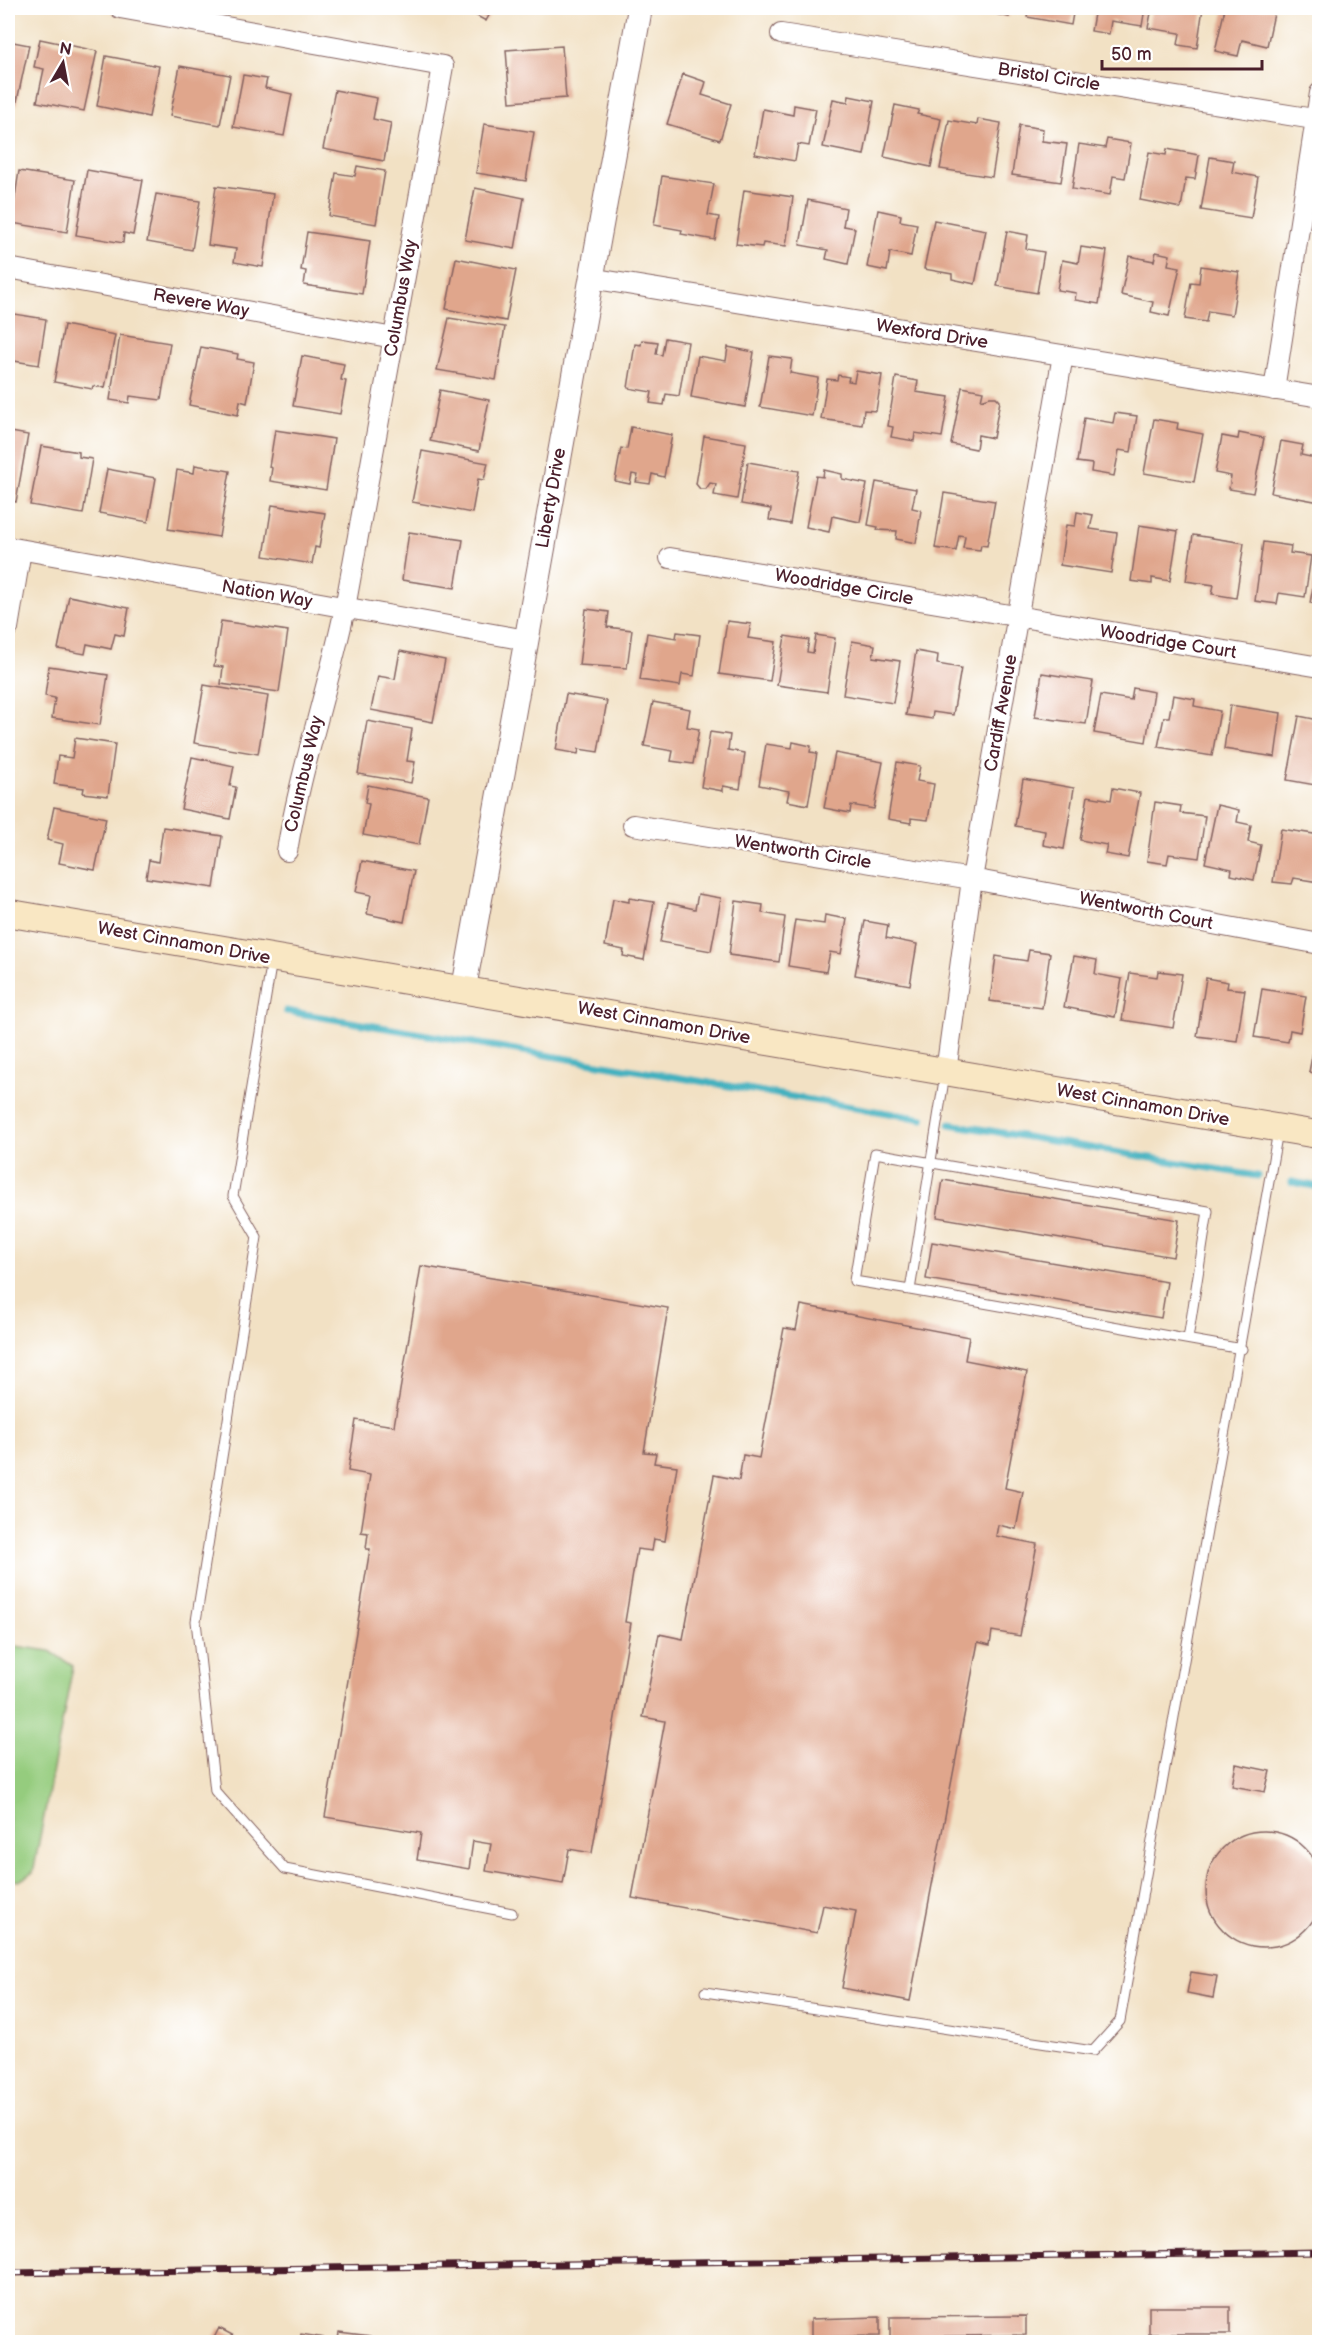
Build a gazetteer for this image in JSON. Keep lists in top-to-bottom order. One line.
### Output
{"streets":{"main road":["West Cinnamon Drive"],"street":["Bristol Circle","Columbus Way","Revere Way","Wexford Drive","Liberty Drive","Woodridge Circle","Nation Way","Woodridge Court","Cardiff Avenue","Wentworth Circle","Wentworth Court"]},"crossings":[["Columbus Way","Revere Way"],["Columbus Way","Nation Way"],["Wexford Drive","Liberty Drive"],["Wexford Drive","Cardiff Avenue"],["Liberty Drive","Nation Way"],["Liberty Drive","West Cinnamon Drive"],["Woodridge Circle","Woodridge Court"],["Woodridge Circle","Cardiff Avenue"],["Woodridge Court","Cardiff Avenue"],["Cardiff Avenue","Wentworth Circle"],["Cardiff Avenue","Wentworth Court"],["Cardiff Avenue","West Cinnamon Drive"],["Wentworth Circle","Wentworth Court"]],"scale_bar":"50 m","north":"top"}
